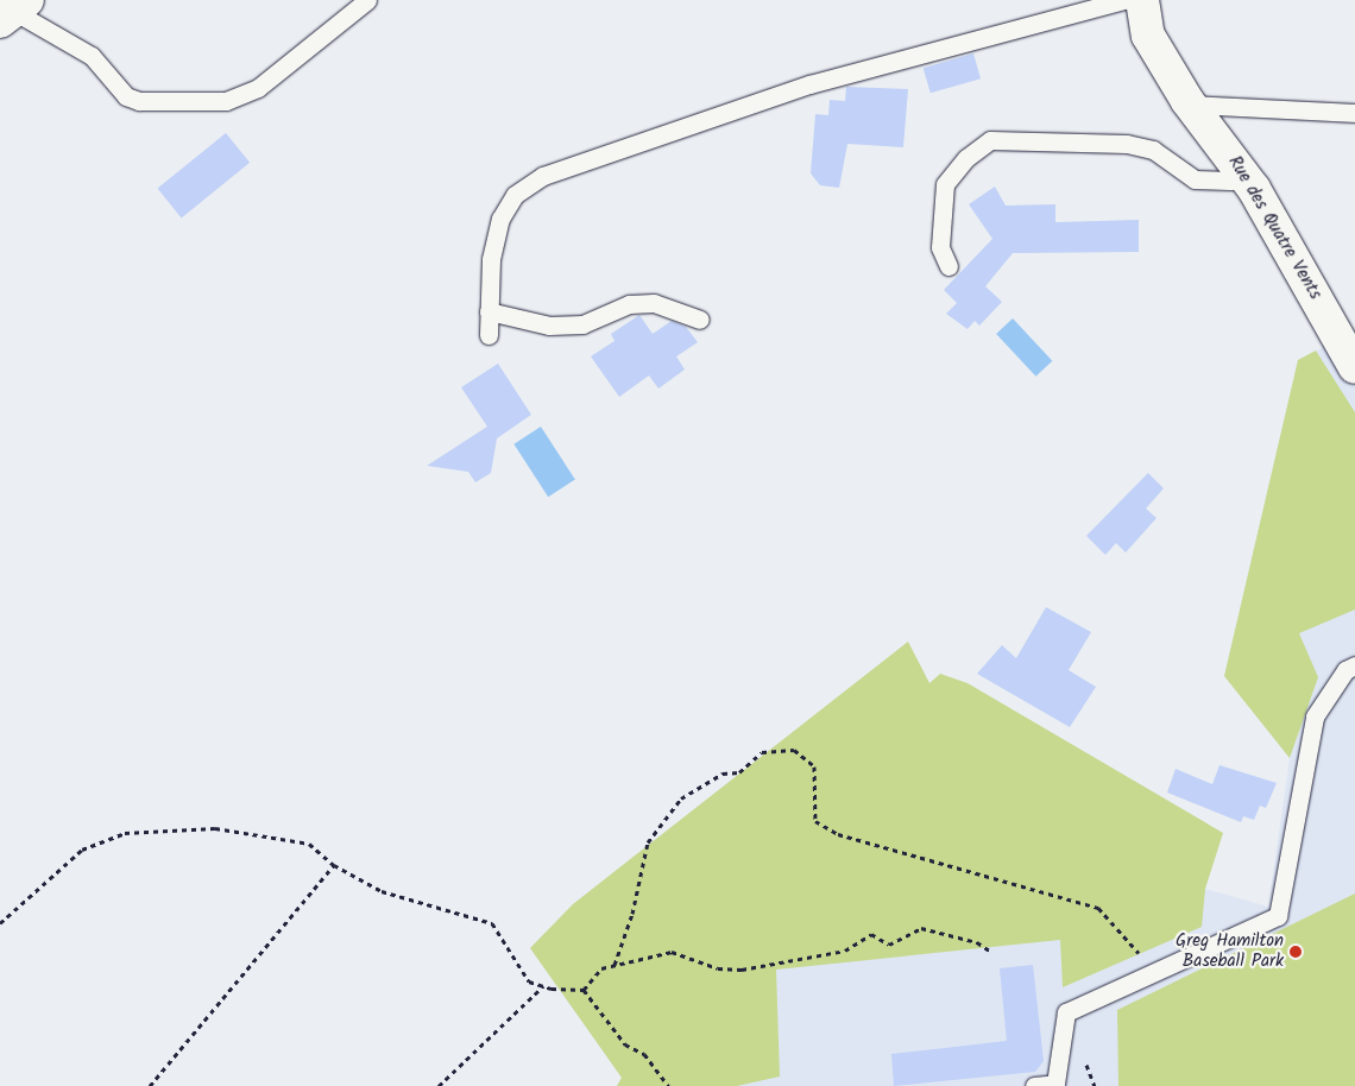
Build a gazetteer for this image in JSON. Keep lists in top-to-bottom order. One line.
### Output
{"streets":{"street":["Rue des Quatre Vents"]},"places":["Greg Hamilton Baseball Park"]}
